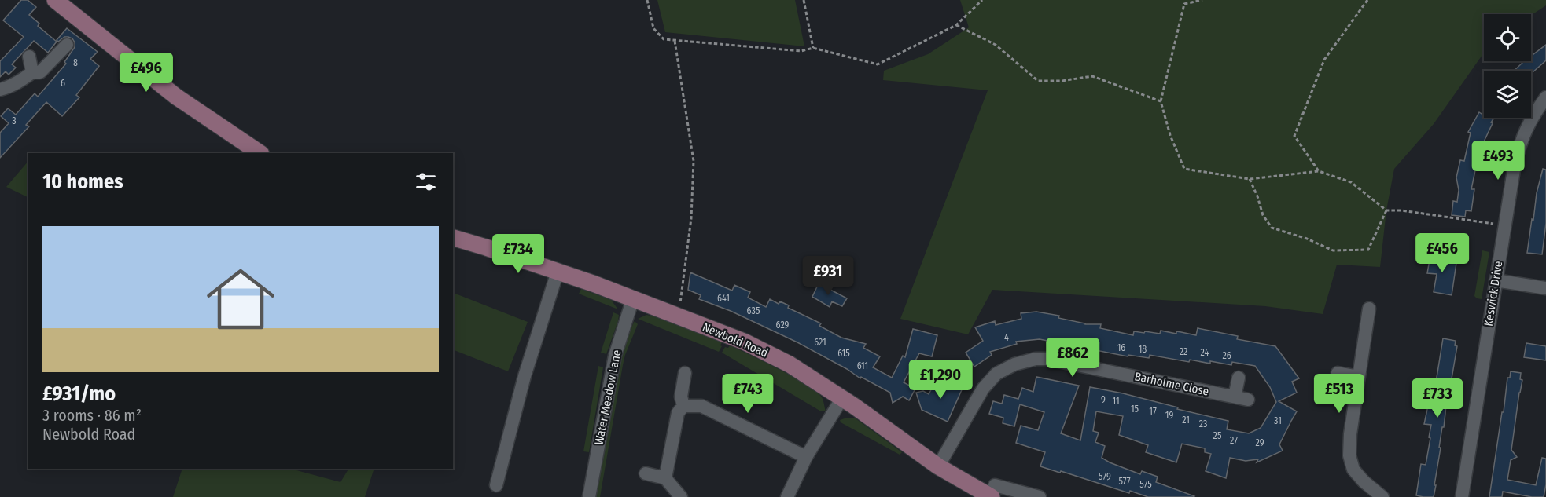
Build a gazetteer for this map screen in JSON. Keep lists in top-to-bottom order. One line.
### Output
{"streets":{"main road":["Newbold Road"],"street":["Keswick Drive","Barholme Close","Water Meadow Lane"]},"crossings":[["Newbold Road","Barholme Close"],["Newbold Road","Water Meadow Lane"]],"house_numbers":["8","6","3","641","635","629","4","621","16","18","22","24","615","26","611","9","11","15","17","19","21","31","23","25","27","29","579","577","575"],"page":{"price":["£496","£493","£456","£734","£931","£862","£1,290","£743","£513","£733"],"heading":"10 homes","list":[{"name":"£931/mo","note":"3 rooms · 86 m² · Newbold Road"}]}}
